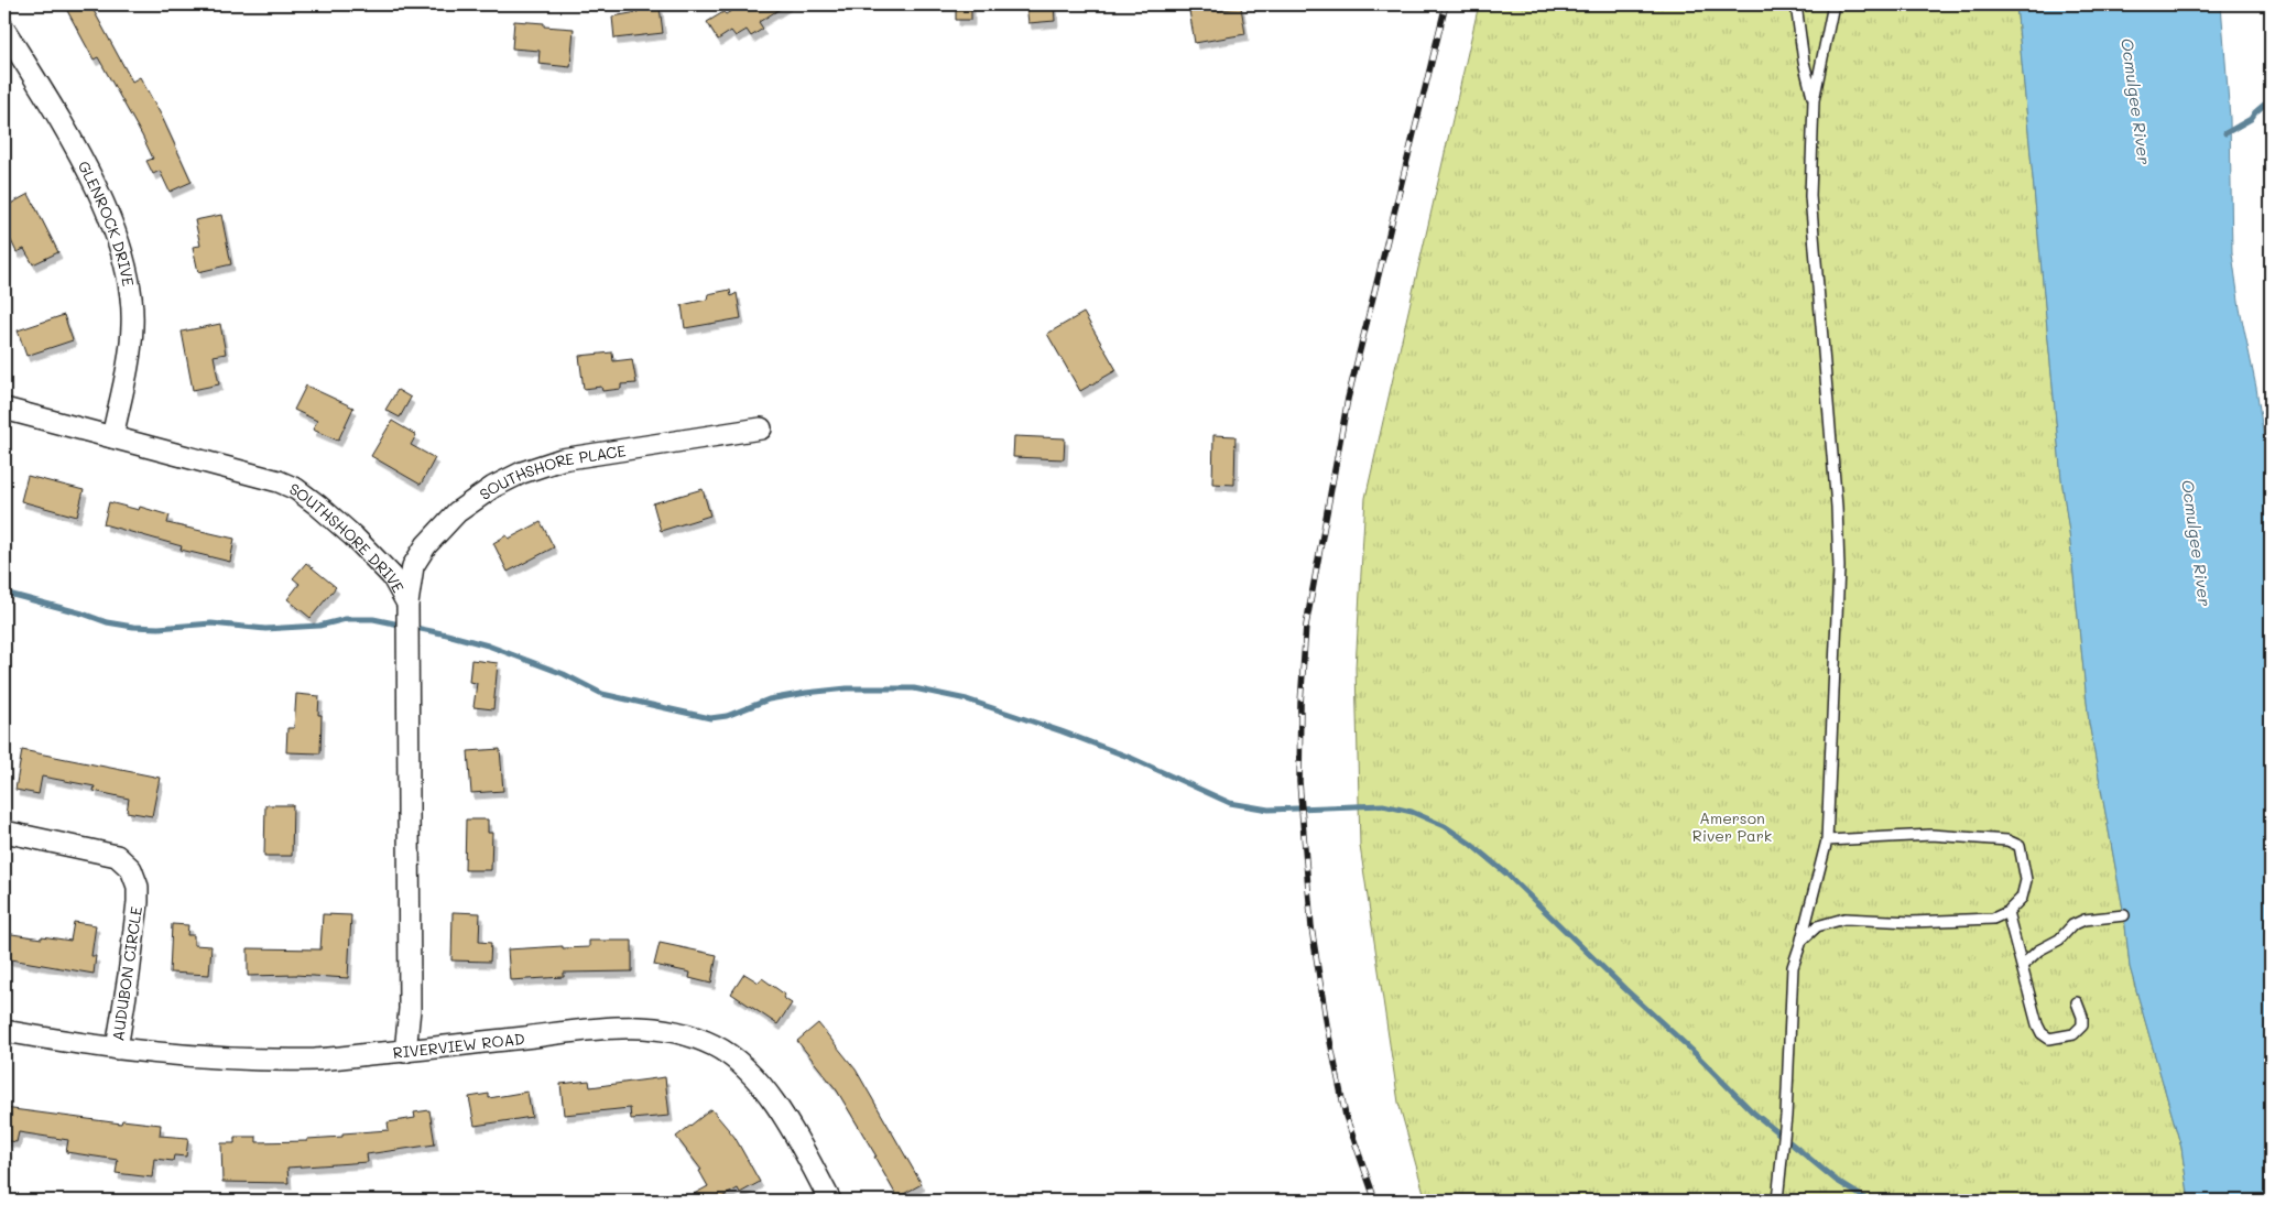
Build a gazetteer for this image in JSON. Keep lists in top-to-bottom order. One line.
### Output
{"streets":{"street":["GLENROCK DRIVE","SOUTHSHORE PLACE","SOUTHSHORE DRIVE","AUDUBON CIRCLE","RIVERVIEW ROAD"]},"crossings":[["GLENROCK DRIVE","SOUTHSHORE DRIVE"],["SOUTHSHORE PLACE","SOUTHSHORE DRIVE"],["SOUTHSHORE DRIVE","RIVERVIEW ROAD"],["AUDUBON CIRCLE","RIVERVIEW ROAD"]],"water":["Ocmulgee River"],"parks":["Amerson River Park"]}
